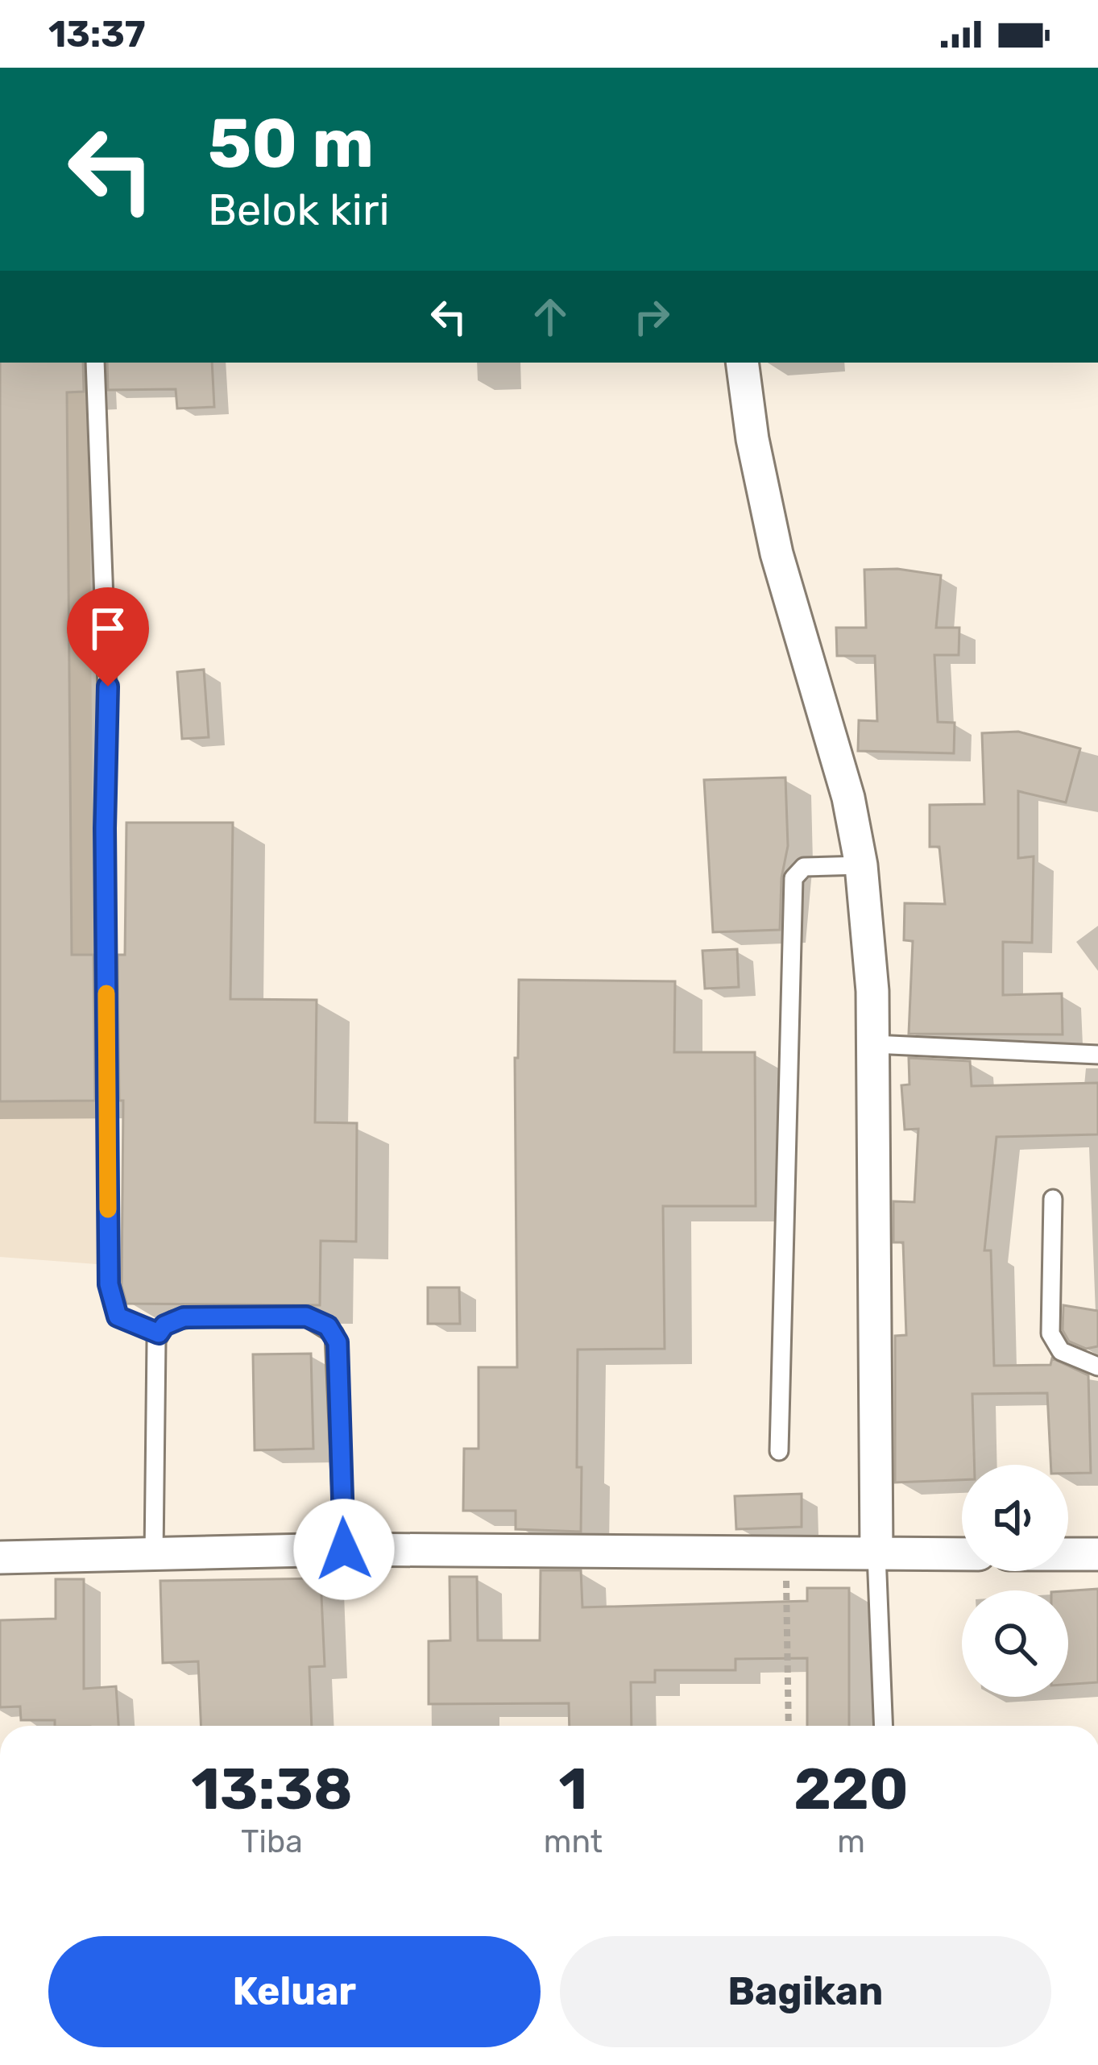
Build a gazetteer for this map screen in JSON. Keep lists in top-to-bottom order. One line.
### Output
{"page":{"status":"13:37","turn":["50 m","Belok kiri"],"eta":["13:38","Tiba","1","mnt","220","m"],"buttons":["Keluar","Bagikan"]}}
